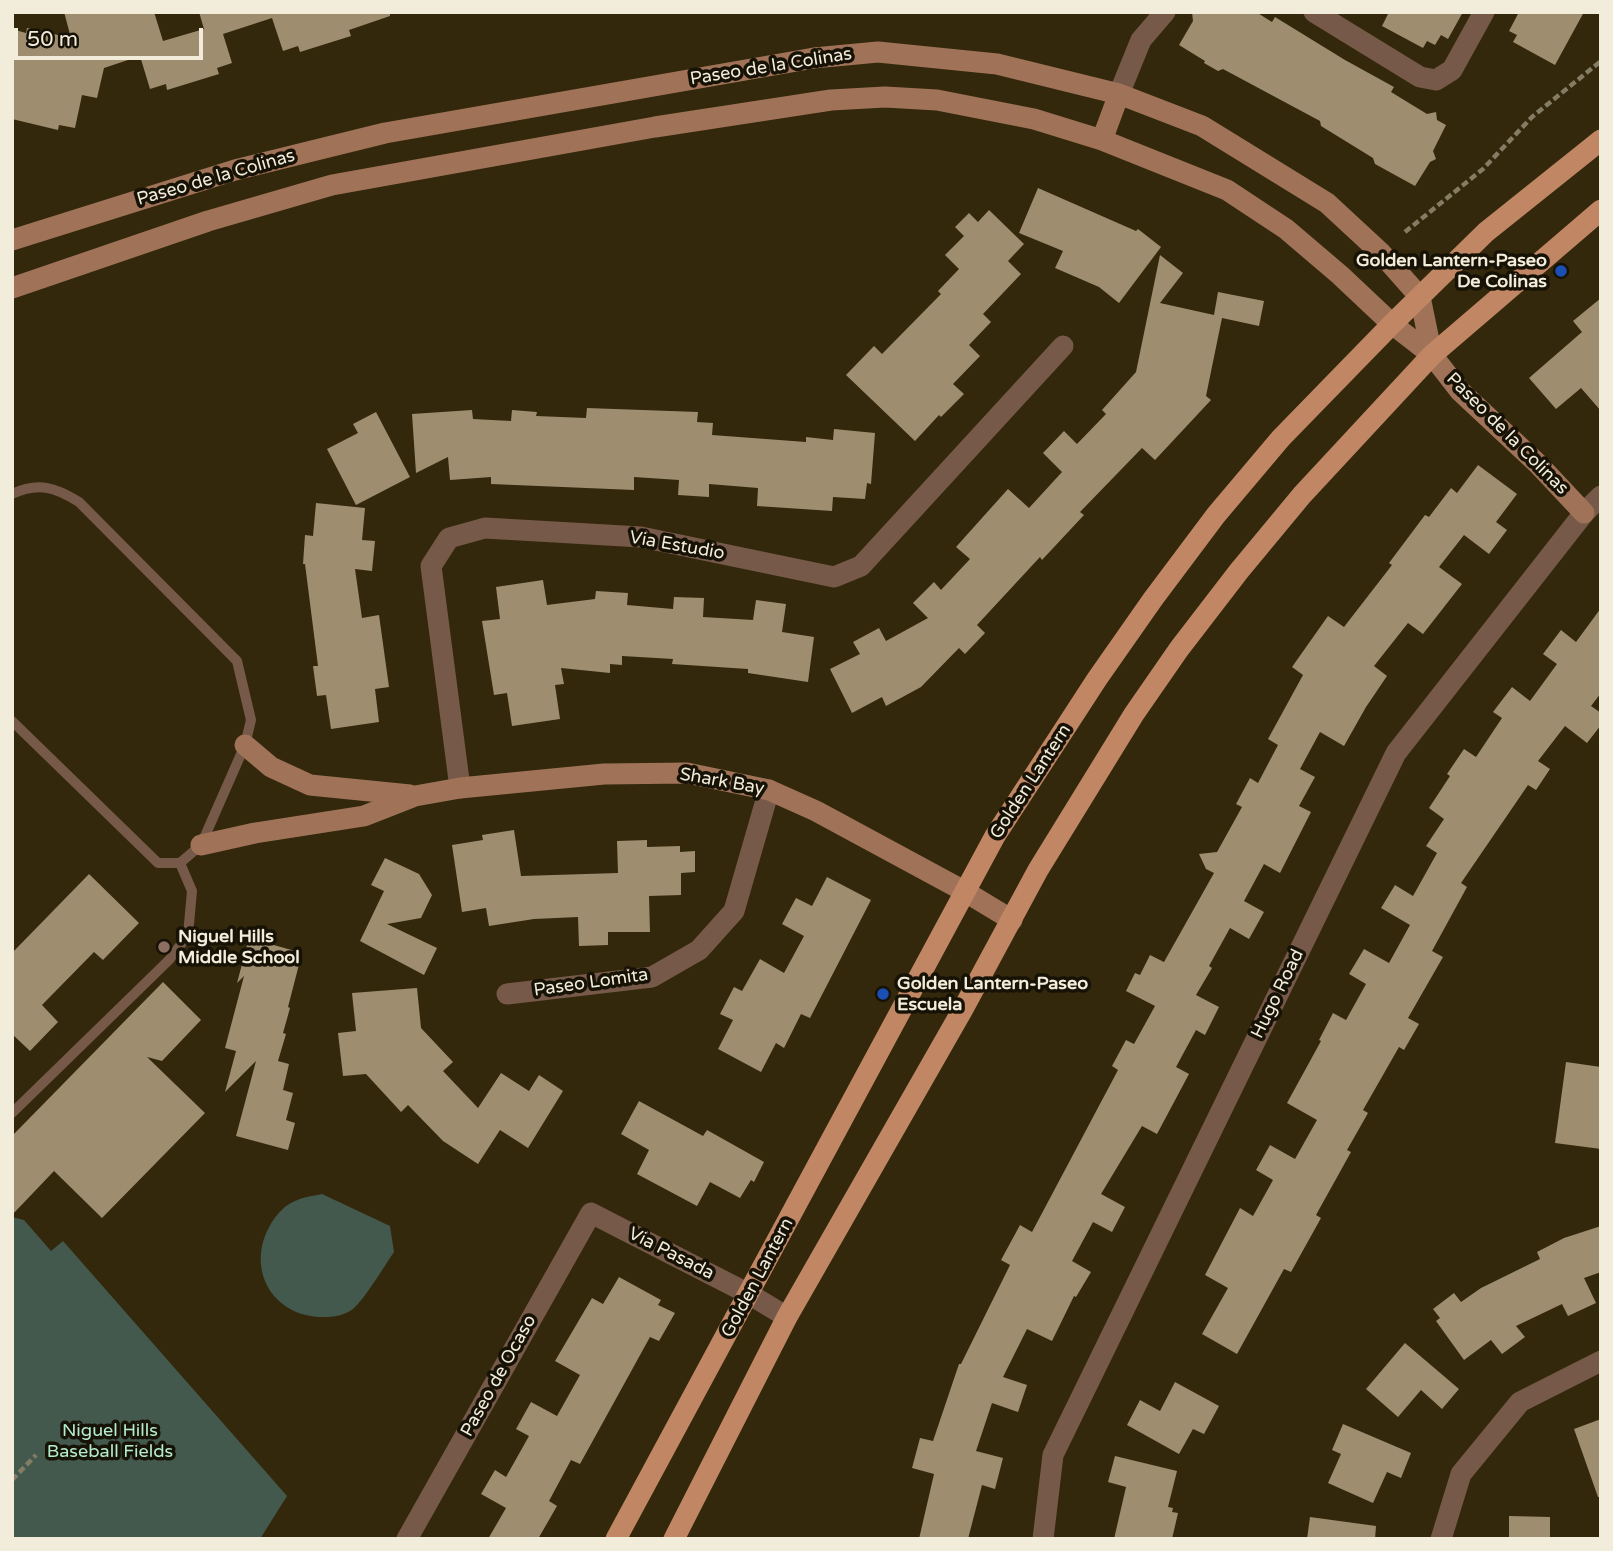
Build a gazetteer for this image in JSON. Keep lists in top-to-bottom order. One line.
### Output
{"streets":{"main road":["Paseo de la Colinas","Shark Bay","Golden Lantern"],"street":["Via Estudio","Paseo Lomita","Hugo Road","Via Pasada","Paseo de Ocaso"]},"crossings":[["Paseo de la Colinas","Golden Lantern"],["Paseo de la Colinas","Hugo Road"],["Via Estudio","Shark Bay"],["Shark Bay","Golden Lantern"],["Shark Bay","Paseo Lomita"],["Golden Lantern","Via Pasada"],["Via Pasada","Paseo de Ocaso"]],"parks":["Niguel Hills Baseball Fields"],"places":["Golden Lantern-Paseo De Colinas","Niguel Hills Middle School","Golden Lantern-Paseo Escuela"],"scale_bar":"50 m"}
